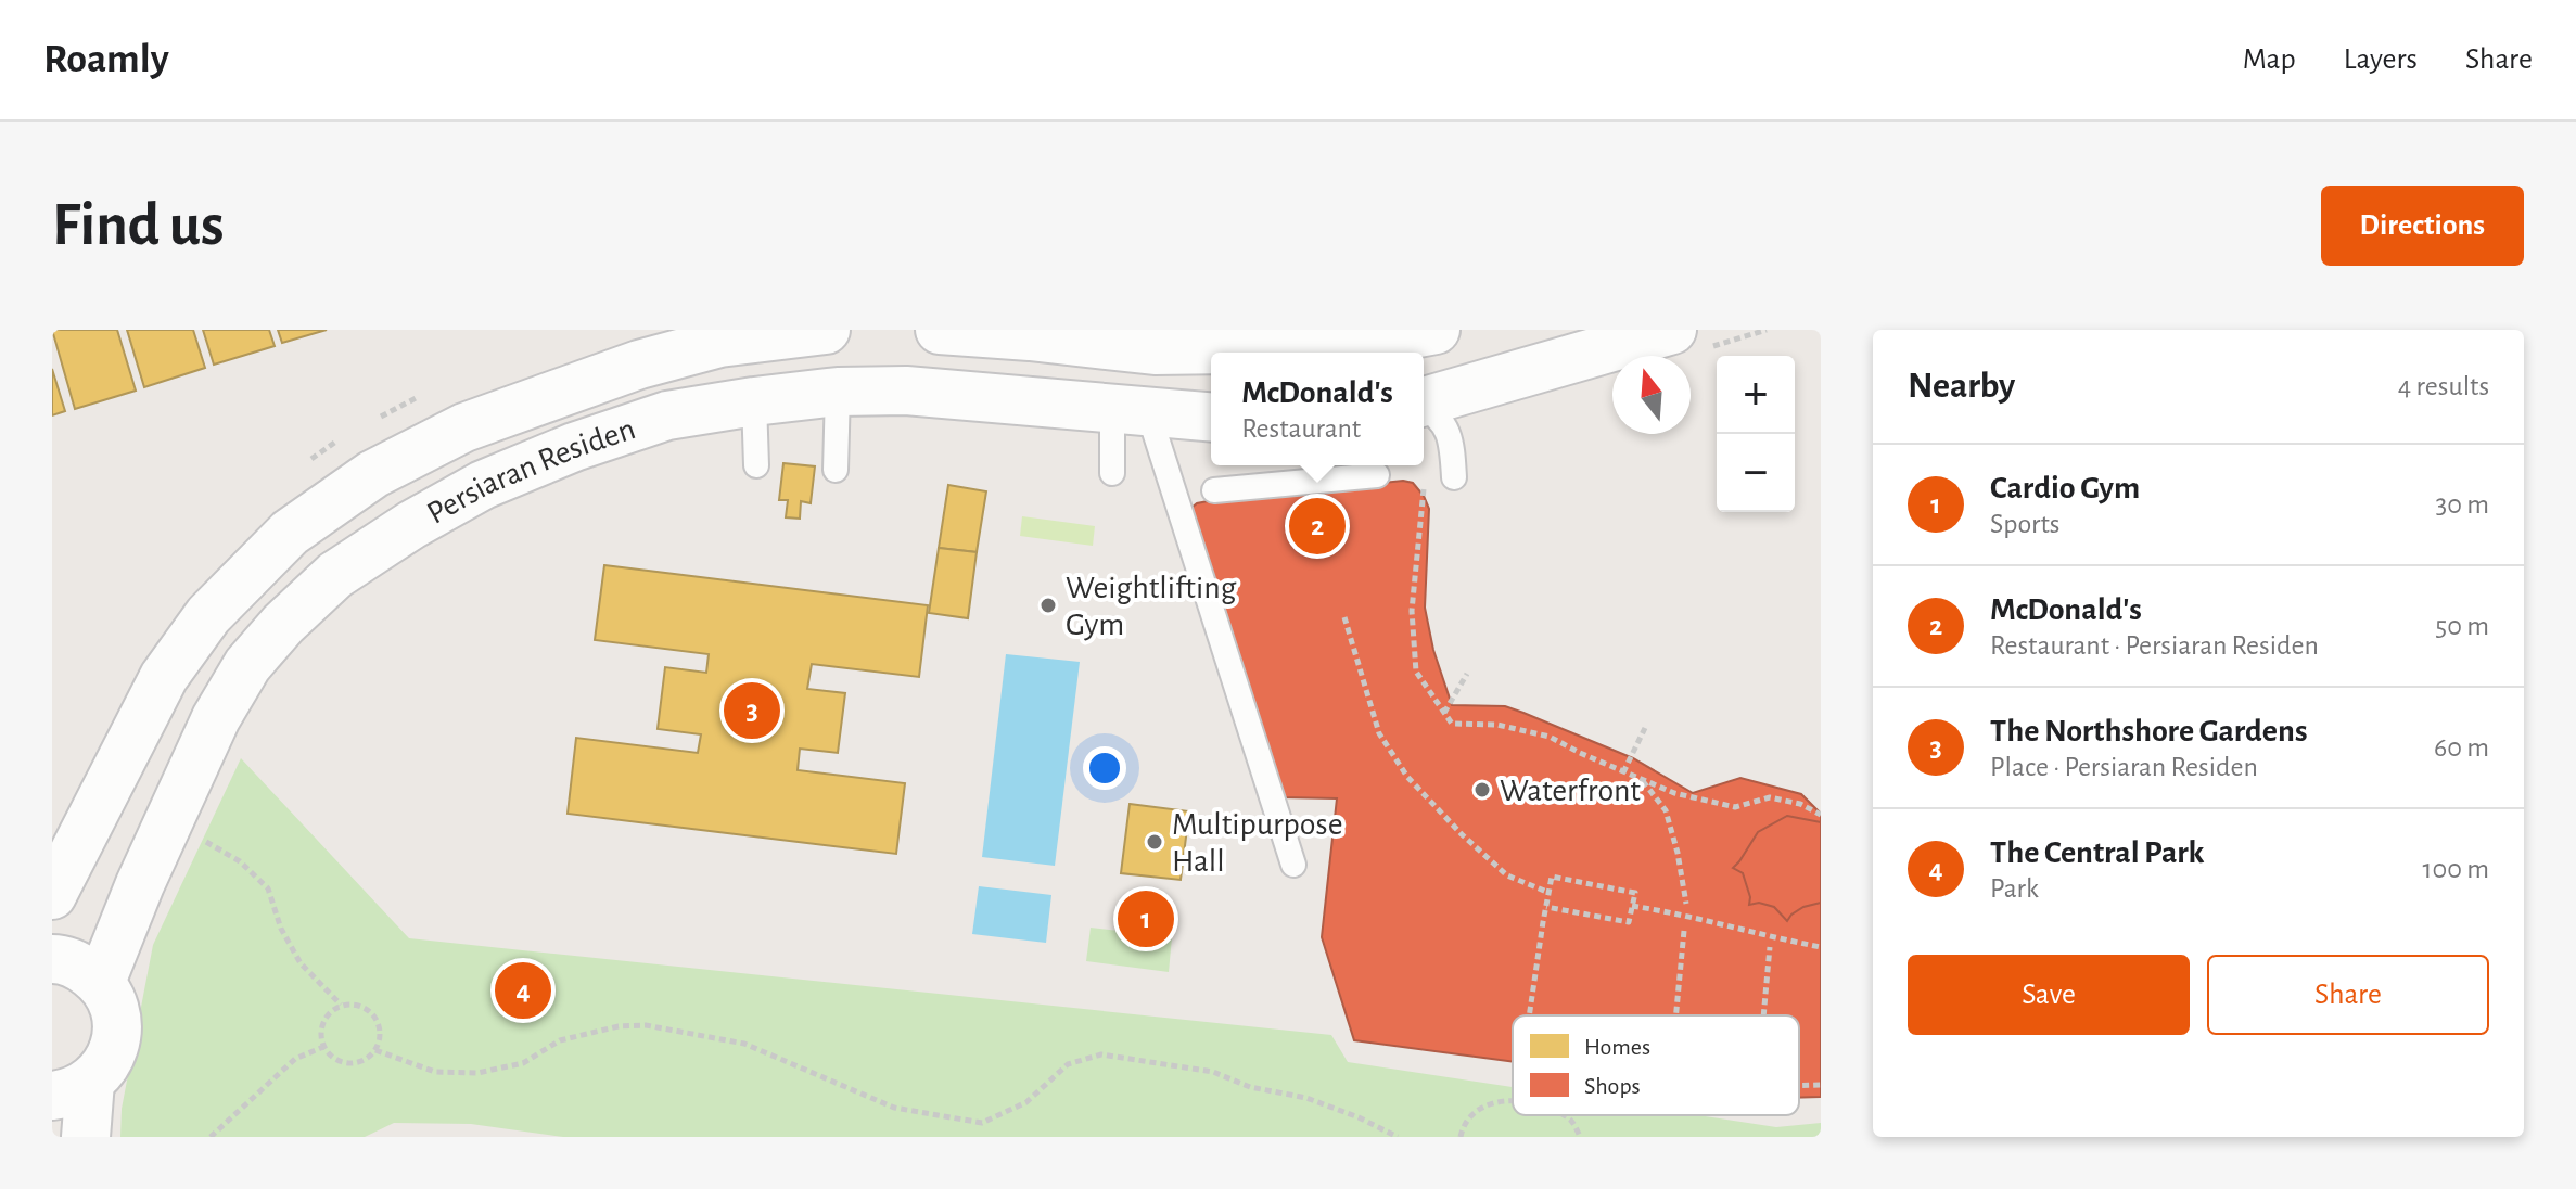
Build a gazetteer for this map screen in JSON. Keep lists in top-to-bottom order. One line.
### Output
{"streets":{"street":["Persiaran Residen"]},"places":["Weightlifting Gym","Waterfront","Multipurpose Hall"],"legend":["Homes","Shops"],"north":"top","page":{"header":"Roamly","nav":["Map","Layers","Share"],"buttons":["Directions",["Save","Share"]],"title":"Find us","heading":["Nearby","4 results"],"popup":["McDonald's","Restaurant"],"map_buttons":["+","−"],"list":[{"mark":"1","name":"Cardio Gym","note":"Sports","value":"30 m"},{"mark":"2","name":"McDonald's","note":"Restaurant · Persiaran Residen","value":"50 m"},{"mark":"3","name":"The Northshore Gardens","note":"Place · Persiaran Residen","value":"60 m"},{"mark":"4","name":"The Central Park","note":"Park","value":"100 m"}],"pins":["2","3","1","4"]}}
